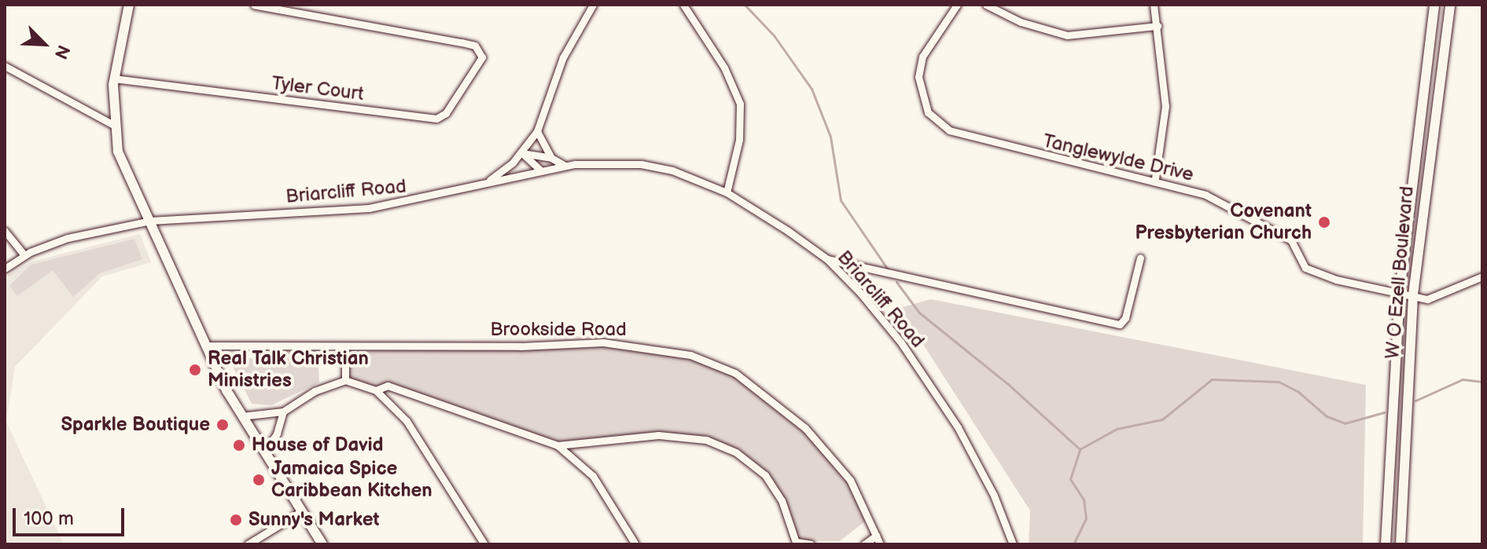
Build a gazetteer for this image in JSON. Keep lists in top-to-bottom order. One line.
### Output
{"streets":{"main road":["W O Ezell Boulevard"],"street":["Tyler Court","Tanglewylde Drive","Briarcliff Road","Brookside Road"]},"crossings":[["Tanglewylde Drive","W O Ezell Boulevard"]],"places":["Covenant Presbyterian Church","Real Talk Christian Ministries","Sparkle Boutique","House of David","Jamaica Spice Caribbean Kitchen","Sunny's Market"],"scale_bar":"100 m","north":"bottom right"}
